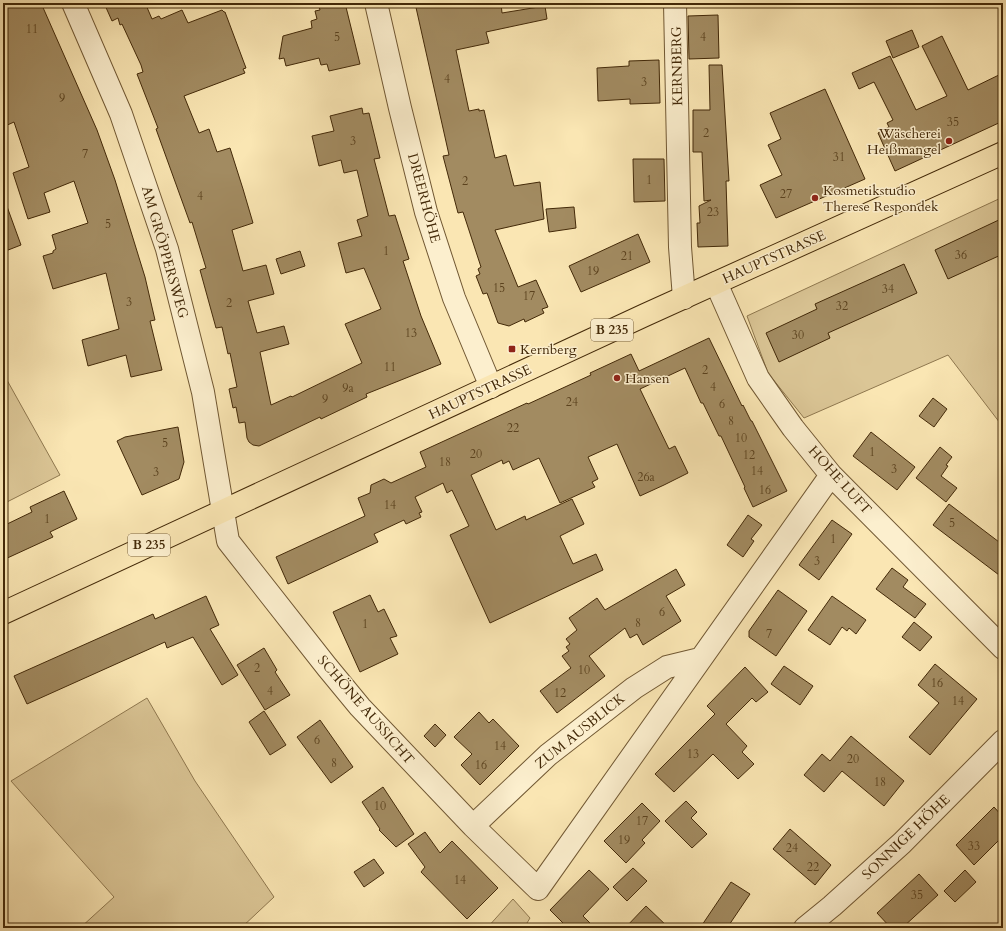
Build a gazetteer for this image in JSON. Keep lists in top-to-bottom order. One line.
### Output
{"streets":{"main road":["HAUPTSTRASSE","B 235"],"street":["KERNBERG","DREERHÖHE","AM GRÖPPERSWEG","HOHE LUFT","SCHÖNE AUSSICHT","ZUM AUSBLICK","SONNIGE HÖHE"]},"crossings":[["KERNBERG","HAUPTSTRASSE"],["DREERHÖHE","HAUPTSTRASSE"],["AM GRÖPPERSWEG","HAUPTSTRASSE"],["AM GRÖPPERSWEG","SCHÖNE AUSSICHT"],["HAUPTSTRASSE","HOHE LUFT"],["HAUPTSTRASSE","SCHÖNE AUSSICHT"],["SCHÖNE AUSSICHT","ZUM AUSBLICK"]],"places":{"other":["Wäscherei Heißmangel","Kosmetikstudio Therese Respondek","Hansen"],"transit":["Kernberg"]},"house_numbers":["11","5","4","4","3","9","35","2","3","7","31","1","2","27","4","23","5","1","36","21","19","15","34","17","3","2","32","13","30","11","2","4","9a","9","24","6","8","22","10","5","1","20","12","18","3","14","3","26a","16","14","1","5","1","3","6","8","1","7","2","10","16","4","12","14","6","14","13","20","8","16","18","10","17","19","33","24","22","14","35"]}
